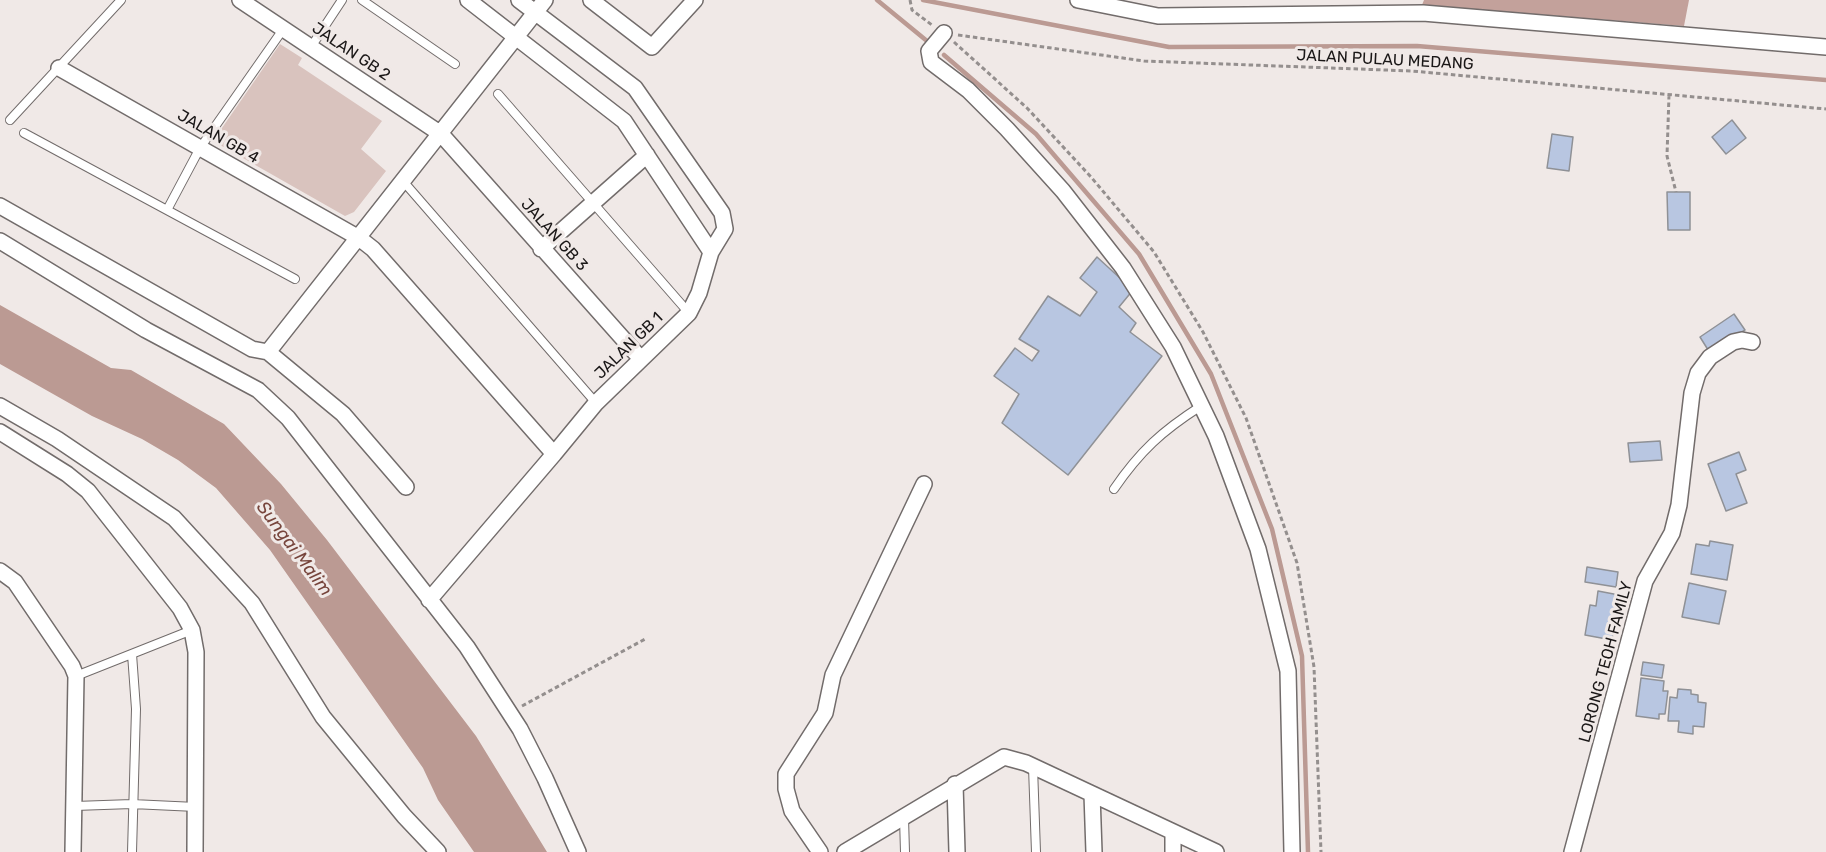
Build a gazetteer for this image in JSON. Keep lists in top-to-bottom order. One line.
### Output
{"streets":{"street":["JALAN GB 2","JALAN GB 4","JALAN GB 3","JALAN GB 1","LORONG TEOH FAMILY"],"path":["JALAN PULAU MEDANG"]},"crossings":[["JALAN GB 2","JALAN GB 3"],["JALAN GB 4","JALAN GB 1"],["JALAN GB 3","JALAN GB 1"]],"water":["Sungai Malim"]}
